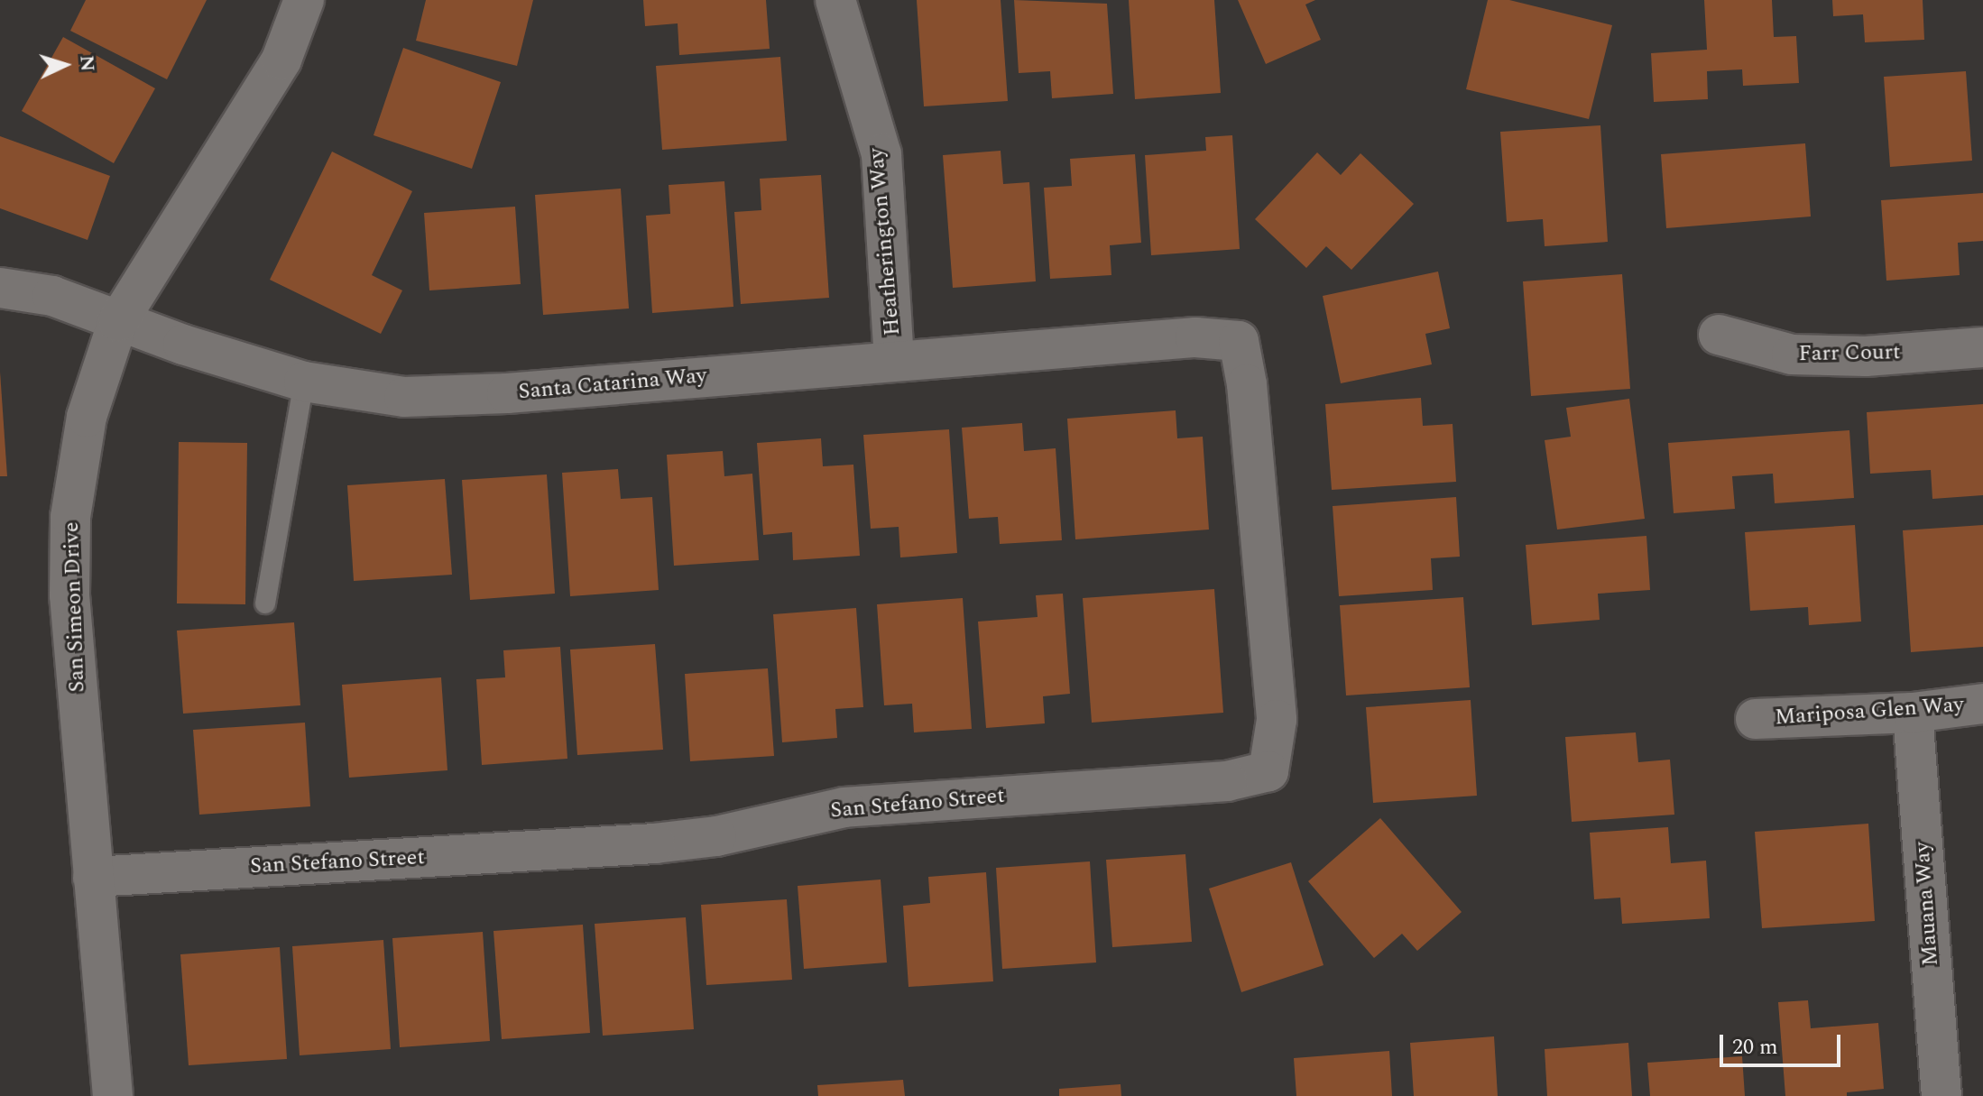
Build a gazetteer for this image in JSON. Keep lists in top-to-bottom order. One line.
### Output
{"streets":{"street":["Heatherington Way","Farr Court","Santa Catarina Way","San Simeon Drive","Mariposa Glen Way","San Stefano Street","Mauana Way"]},"crossings":[["Heatherington Way","Santa Catarina Way"],["Santa Catarina Way","San Simeon Drive"],["Santa Catarina Way","San Stefano Street"],["San Simeon Drive","San Stefano Street"],["Mariposa Glen Way","Mauana Way"]],"scale_bar":"20 m","north":"right"}
